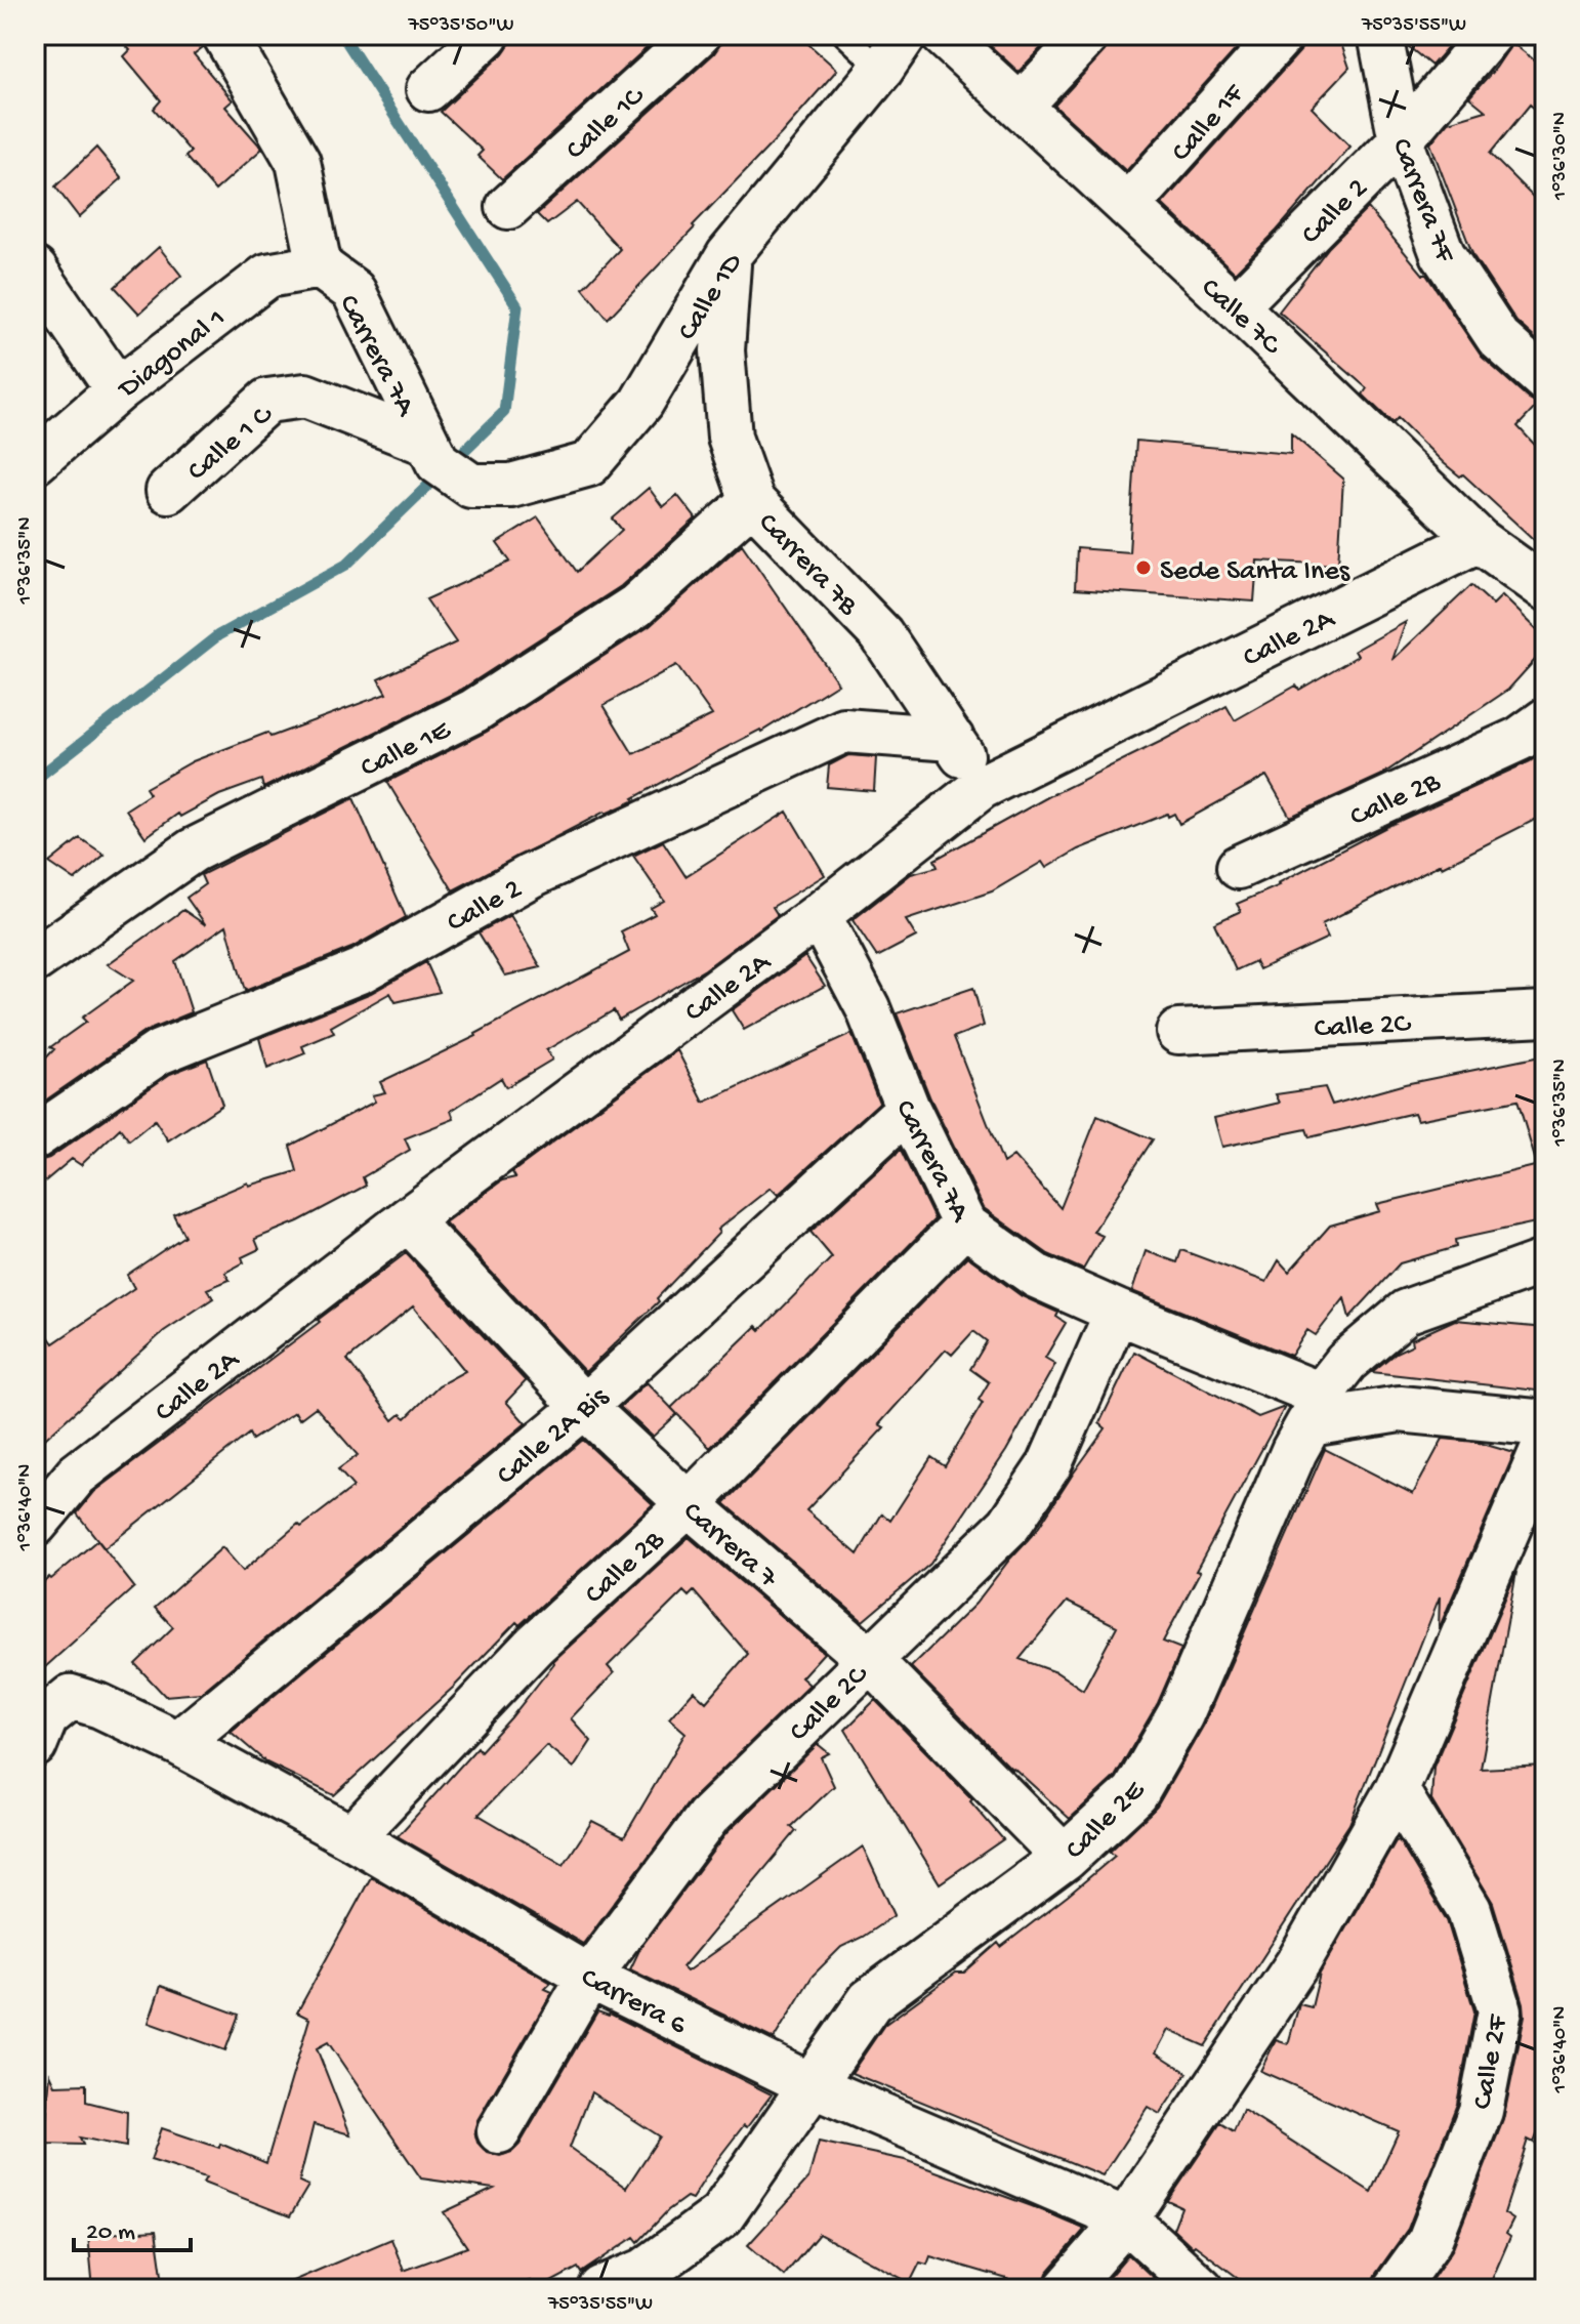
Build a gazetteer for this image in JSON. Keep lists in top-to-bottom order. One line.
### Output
{"streets":{"street":["Calle 1C","Calle 1F","Carrera 7F","Calle 2","Calle 1D","Calle 7C","Diagonal 1","Carrera 7A","Calle 1 C","Carrera 7B","Calle 2A","Calle 1E","Calle 2B","Calle 2C","Calle 2A Bis","Carrera 7","Calle 2E","Carrera 6","Calle 2F"]},"crossings":[["Calle 1F","Calle 7C"],["Carrera 7F","Calle 2"],["Calle 2","Calle 7C"],["Calle 2","Carrera 7B"],["Calle 1D","Carrera 7A"],["Calle 1D","Calle 1 C"],["Calle 1D","Carrera 7B"],["Calle 7C","Calle 2A"],["Diagonal 1","Carrera 7A"],["Carrera 7A","Calle 1 C"],["Carrera 7A","Calle 2A"],["Carrera 7A","Calle 2B"],["Carrera 7A","Calle 2C"],["Carrera 7A","Calle 2A Bis"],["Carrera 7A","Calle 2E"],["Carrera 7B","Calle 2A"],["Carrera 7B","Calle 1E"],["Calle 2A","Carrera 7"],["Calle 2B","Carrera 7"],["Calle 2B","Carrera 6"],["Calle 2C","Carrera 7"],["Calle 2C","Carrera 6"],["Calle 2A Bis","Carrera 7"],["Calle 2A Bis","Carrera 6"],["Carrera 7","Calle 2E"],["Calle 2E","Carrera 6"]],"places":["Sede Santa Ines"],"scale_bar":"20 m","coordinates":["75°35'50\"W","75°35'55\"W","1°36'30\"N","1°36'35\"N","1°36'40\"N"]}
